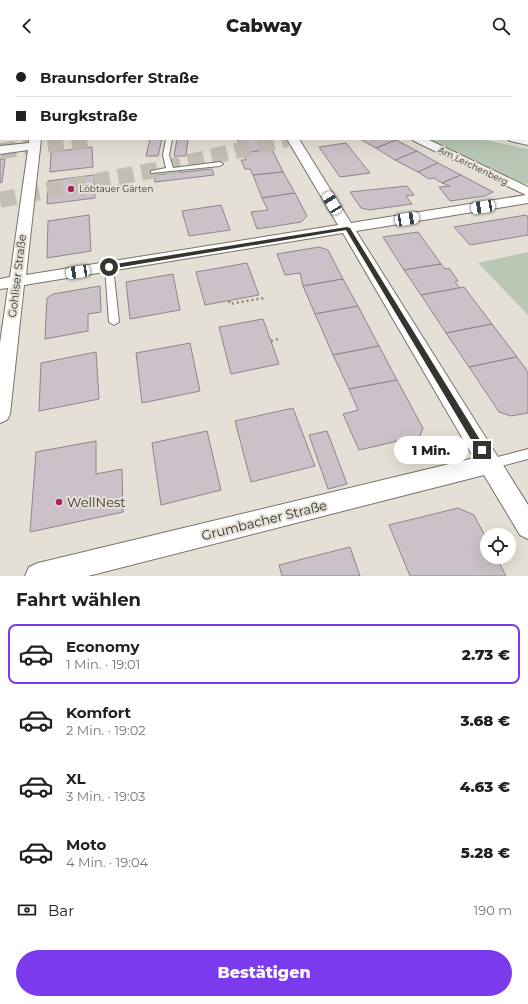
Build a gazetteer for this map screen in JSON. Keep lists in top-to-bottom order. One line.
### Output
{"streets":{"street":["Am Lerchenberg","Gohliser Straße","Grumbacher Straße"]},"places":["Löbtauer Gärten","WellNest"],"page":{"header":"Cabway","banner":["Braunsdorfer Straße","Burgkstraße"],"bubble":"1 Min.","heading":"Fahrt wählen","list":[{"name":"Economy","note":"1 Min. · 19:01","value":"2.73 €"},{"name":"Komfort","note":"2 Min. · 19:02","value":"3.68 €"},{"name":"XL","note":"3 Min. · 19:03","value":"4.63 €"},{"name":"Moto","note":"4 Min. · 19:04","value":"5.28 €"}],"pay":["Bar","190 m"],"buttons":"Bestätigen"}}
